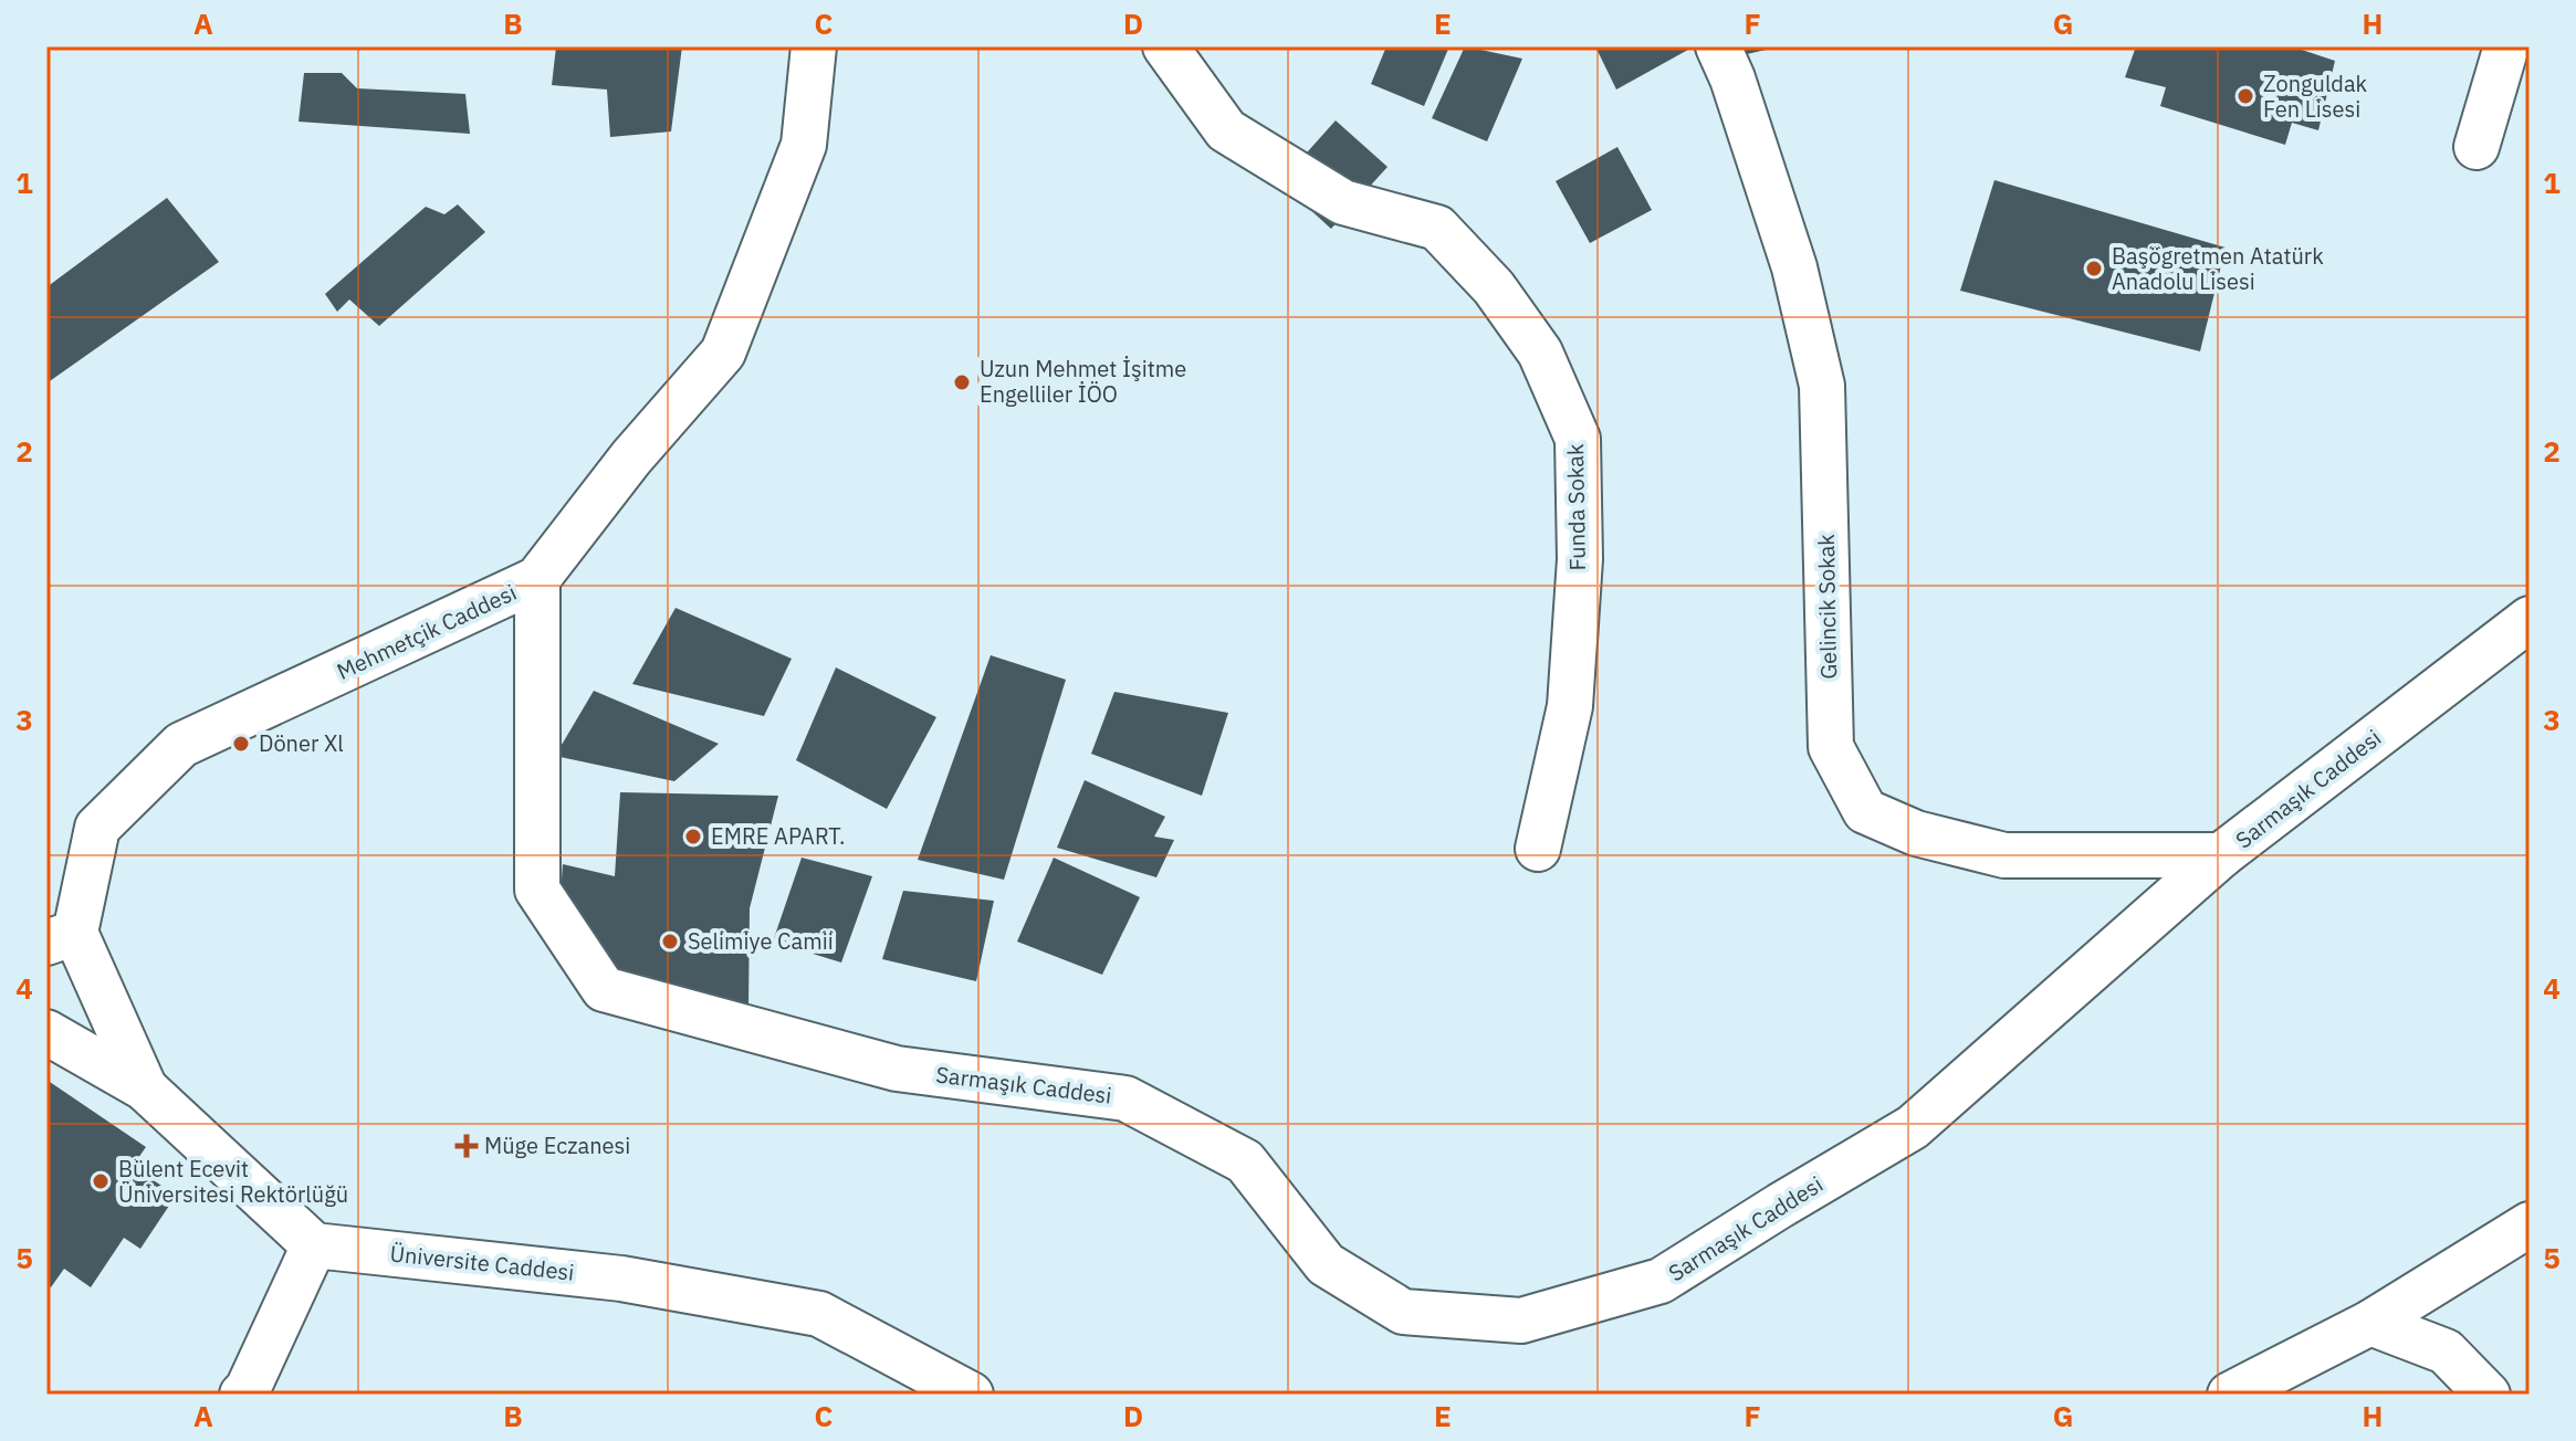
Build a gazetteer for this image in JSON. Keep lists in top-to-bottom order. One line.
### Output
{"streets":{"street":["Funda Sokak","Gelincik Sokak","Mehmetçik Caddesi","Sarmaşık Caddesi","Üniversite Caddesi"]},"crossings":[["Gelincik Sokak","Sarmaşık Caddesi"],["Mehmetçik Caddesi","Sarmaşık Caddesi"]],"places":{"other":["Zonguldak Fen Lisesi","Başögretmen Atatürk Anadolu Lisesi","Uzun Mehmet İşitme Engelliler İÖO","Döner Xl","EMRE APART.","Selimiye Camii","Bülent Ecevit Üniversitesi Rektörlüğü"],"health":["Müge Eczanesi"]},"grid":{"columns":["A","B","C","D","E","F","G","H"],"rows":["1","2","3","4","5"]}}
